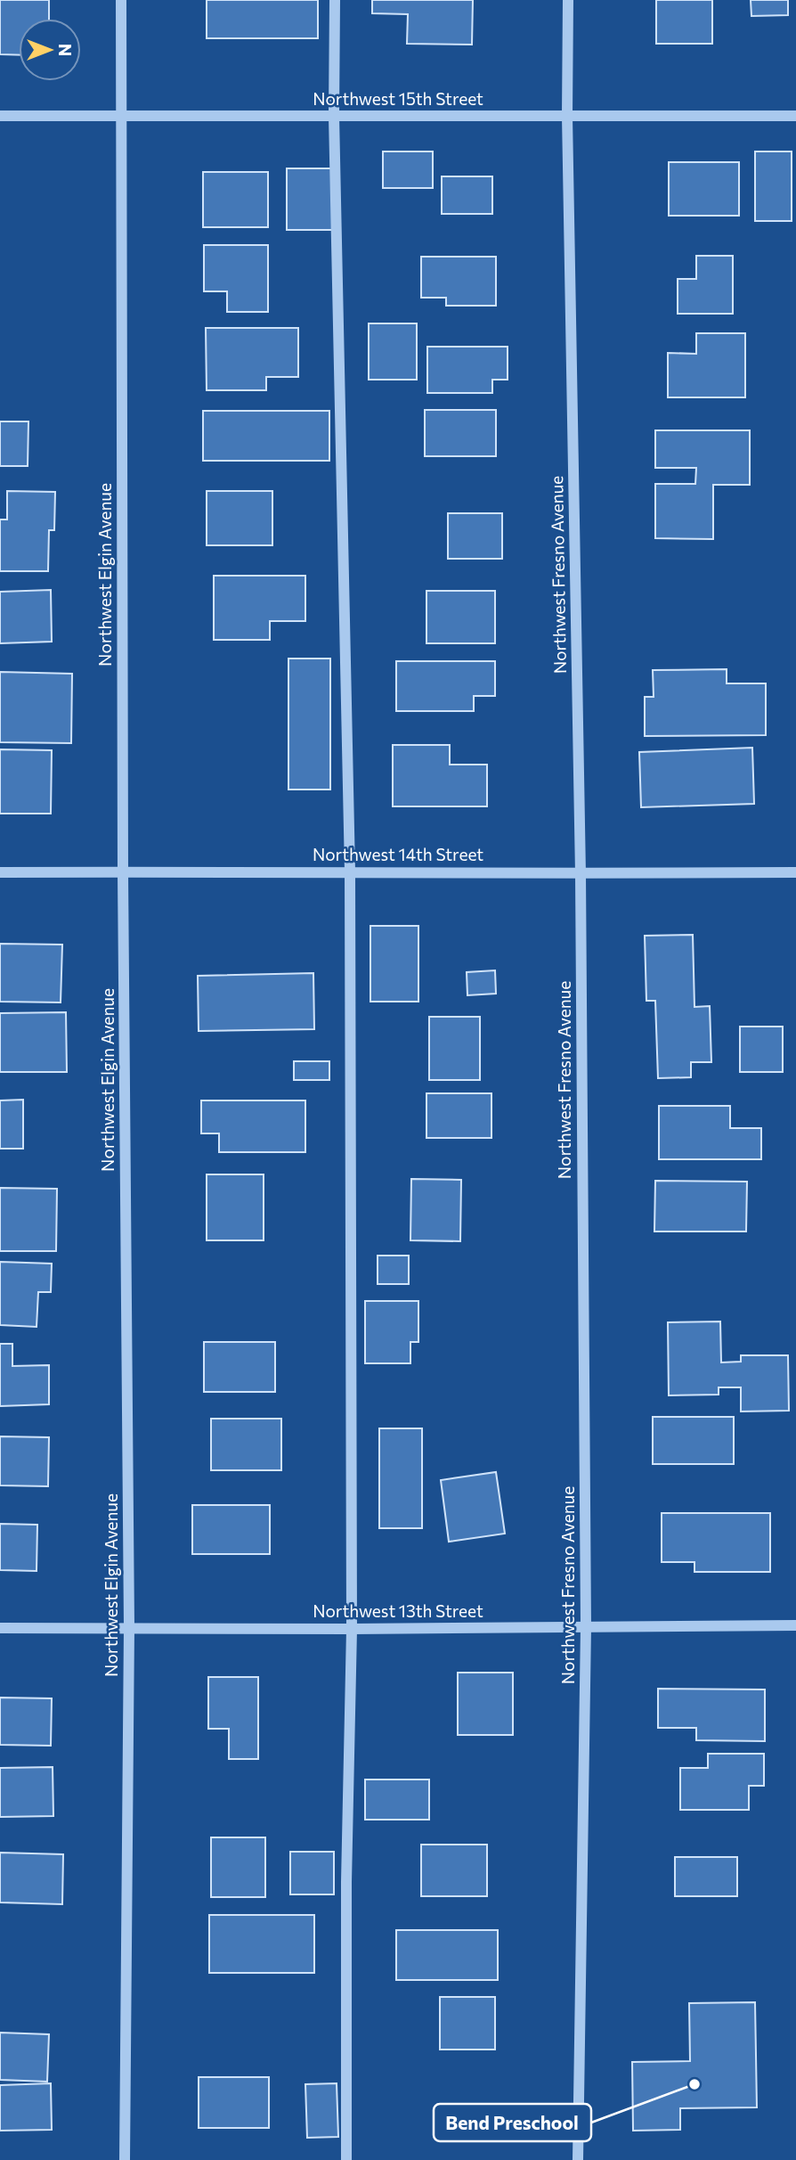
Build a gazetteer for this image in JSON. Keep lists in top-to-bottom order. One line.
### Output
{"streets":{"street":["Northwest 15th Street","Northwest Elgin Avenue","Northwest Fresno Avenue","Northwest 14th Street","Northwest 13th Street"]},"crossings":[["Northwest 15th Street","Northwest Elgin Avenue"],["Northwest 15th Street","Northwest Fresno Avenue"],["Northwest Elgin Avenue","Northwest 14th Street"],["Northwest Elgin Avenue","Northwest 13th Street"],["Northwest Fresno Avenue","Northwest 14th Street"],["Northwest Fresno Avenue","Northwest 13th Street"]],"places":["Bend Preschool"],"north":"right"}
